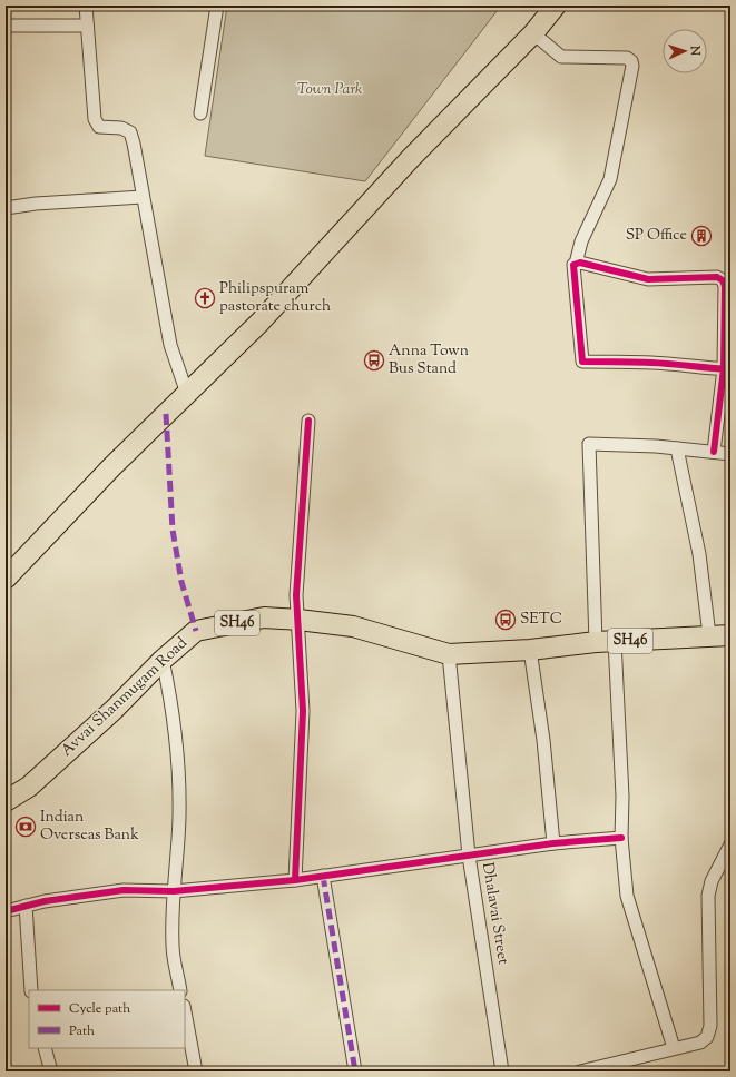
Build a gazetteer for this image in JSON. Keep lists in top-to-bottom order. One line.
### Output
{"streets":{"main road":["SH46","Avvai Shanmugam Road"],"street":["Dhalavai Street"]},"crossings":[["Avvai Shanmugam Road","Dhalavai Street"]],"parks":["Town Park"],"places":{"building":["SP Office"],"church":["Philipspuram pastorate church"],"bus stop":["Anna Town Bus Stand","SETC"],"bank":["Indian Overseas Bank"]},"legend":["Cycle path","Path"],"north":"right"}
